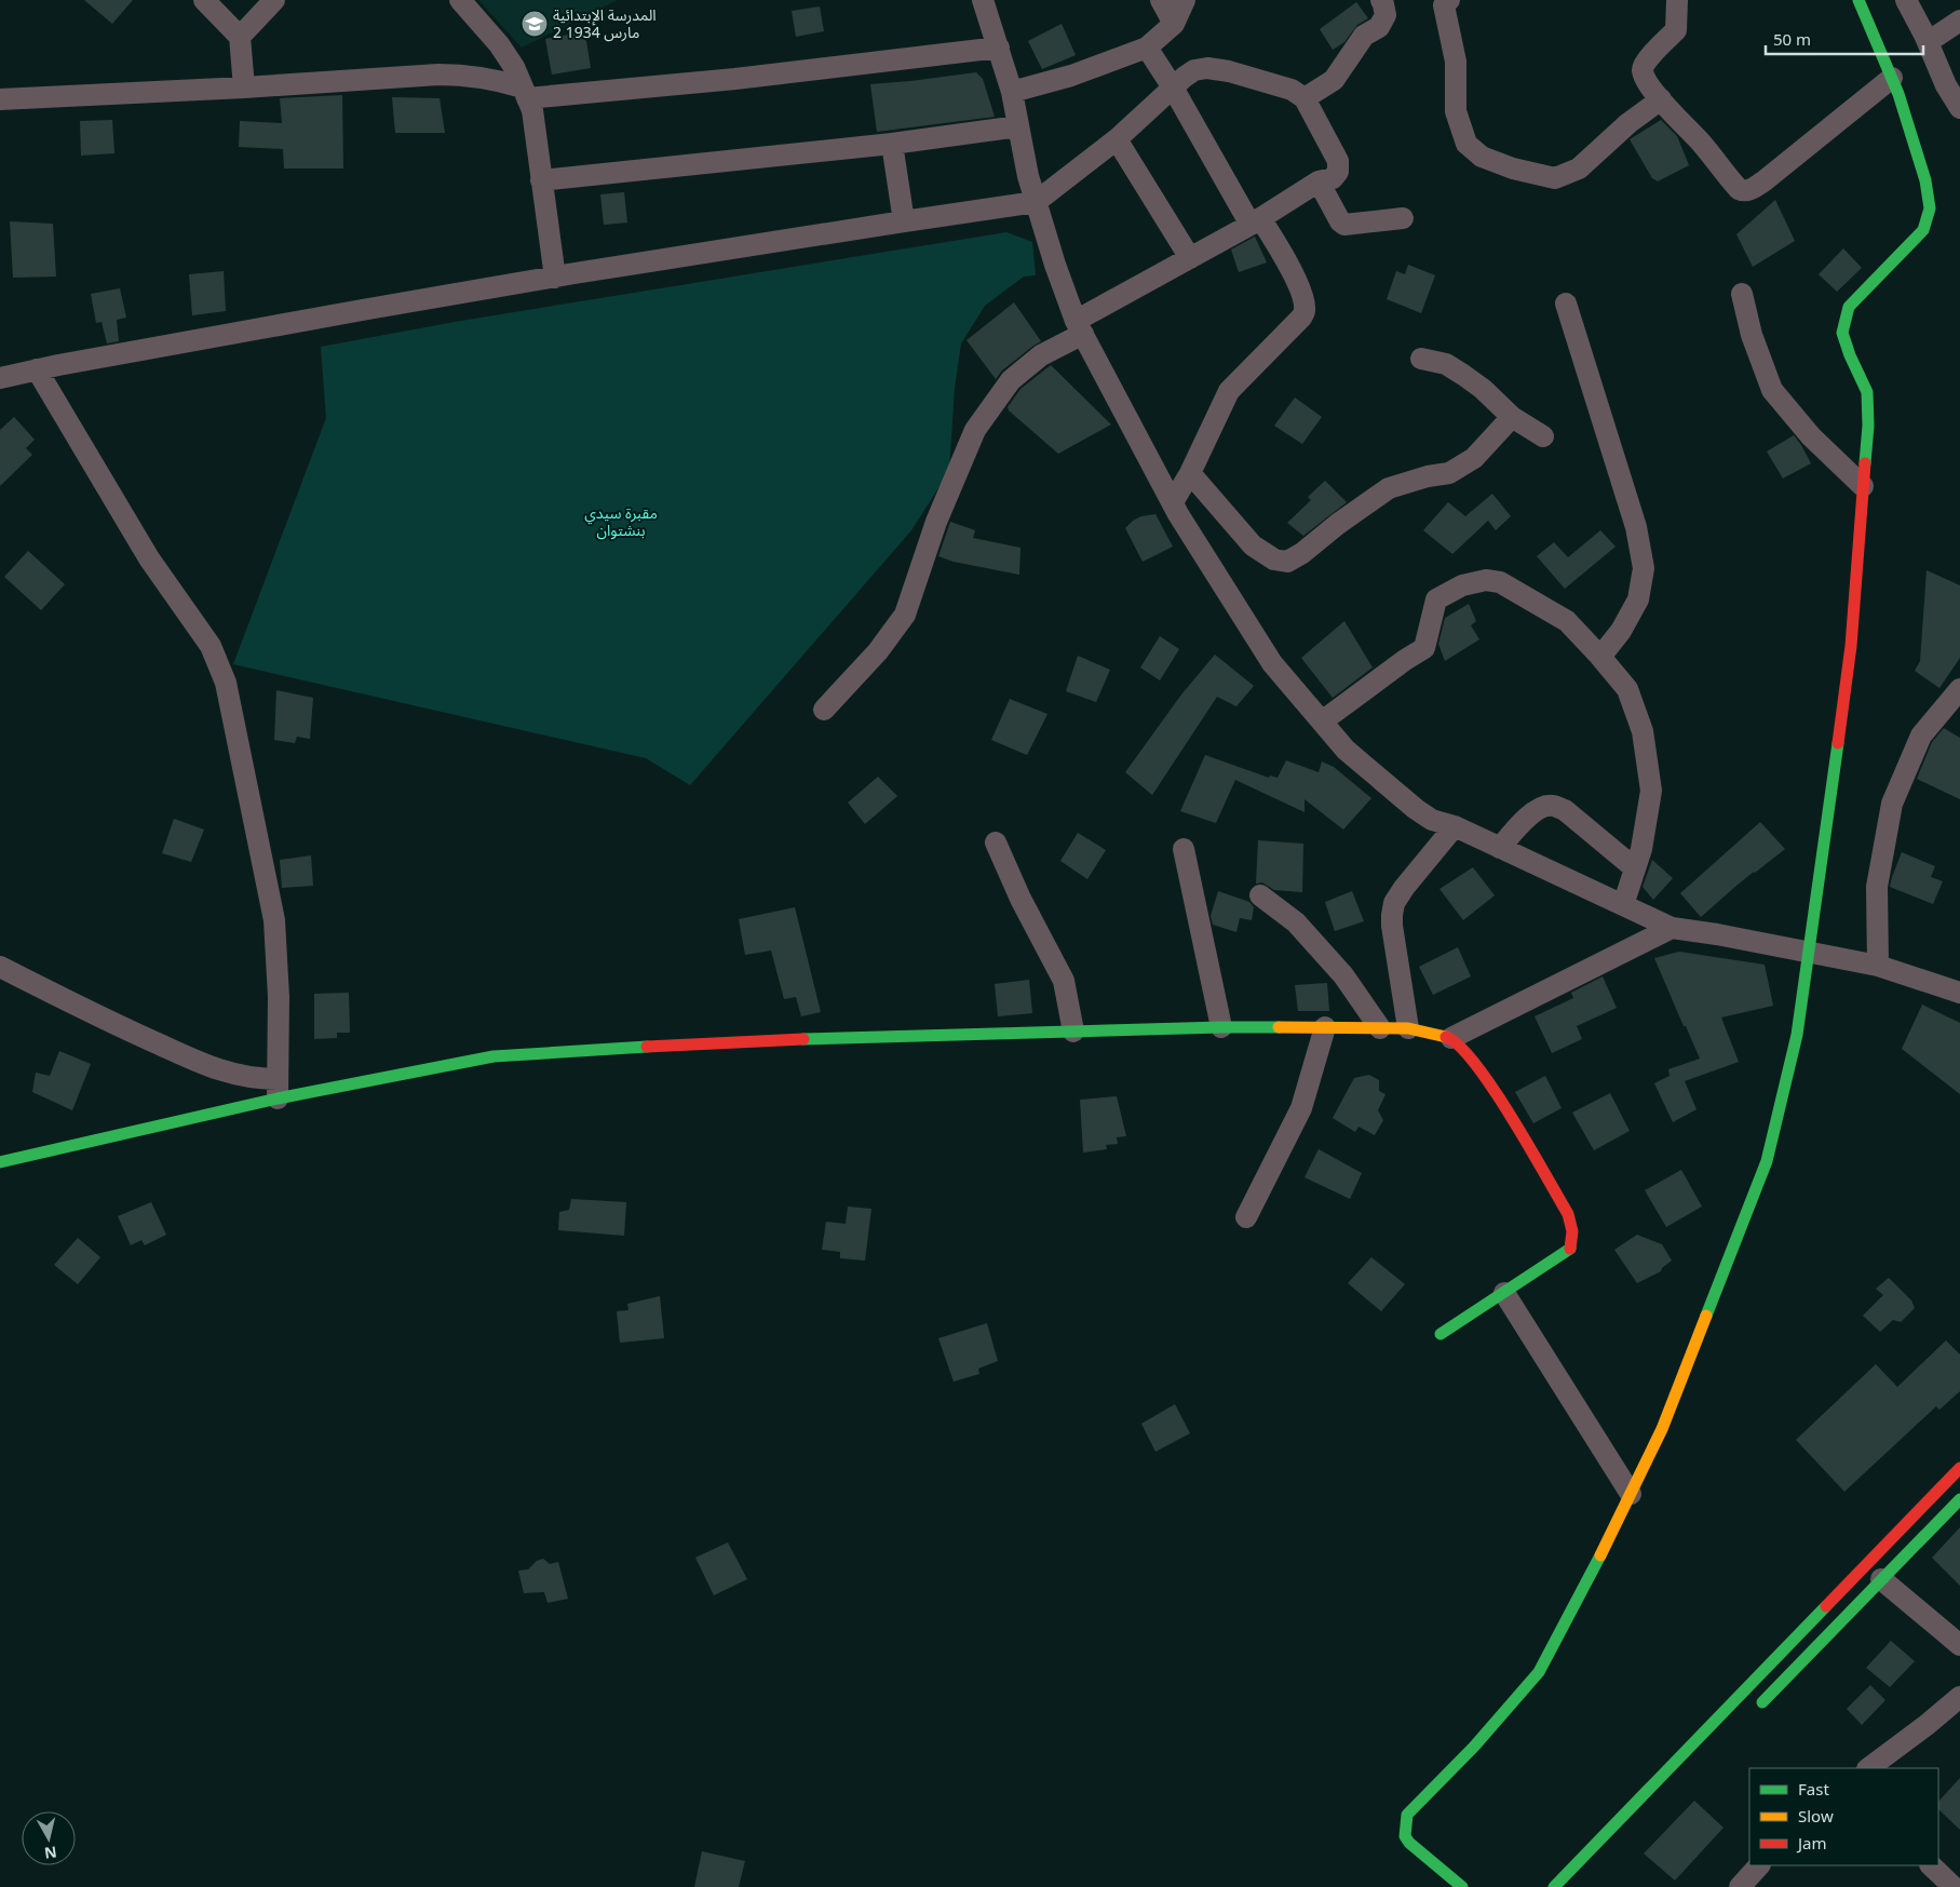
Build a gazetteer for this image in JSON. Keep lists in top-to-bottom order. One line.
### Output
{"parks":["مقبرة سيدي بنشتوان"],"places":{"school or university":["المدرسة الإبتدائية 2 مارس 1934"]},"legend":["Fast","Slow","Jam"],"scale_bar":"50 m","north":"bottom"}
